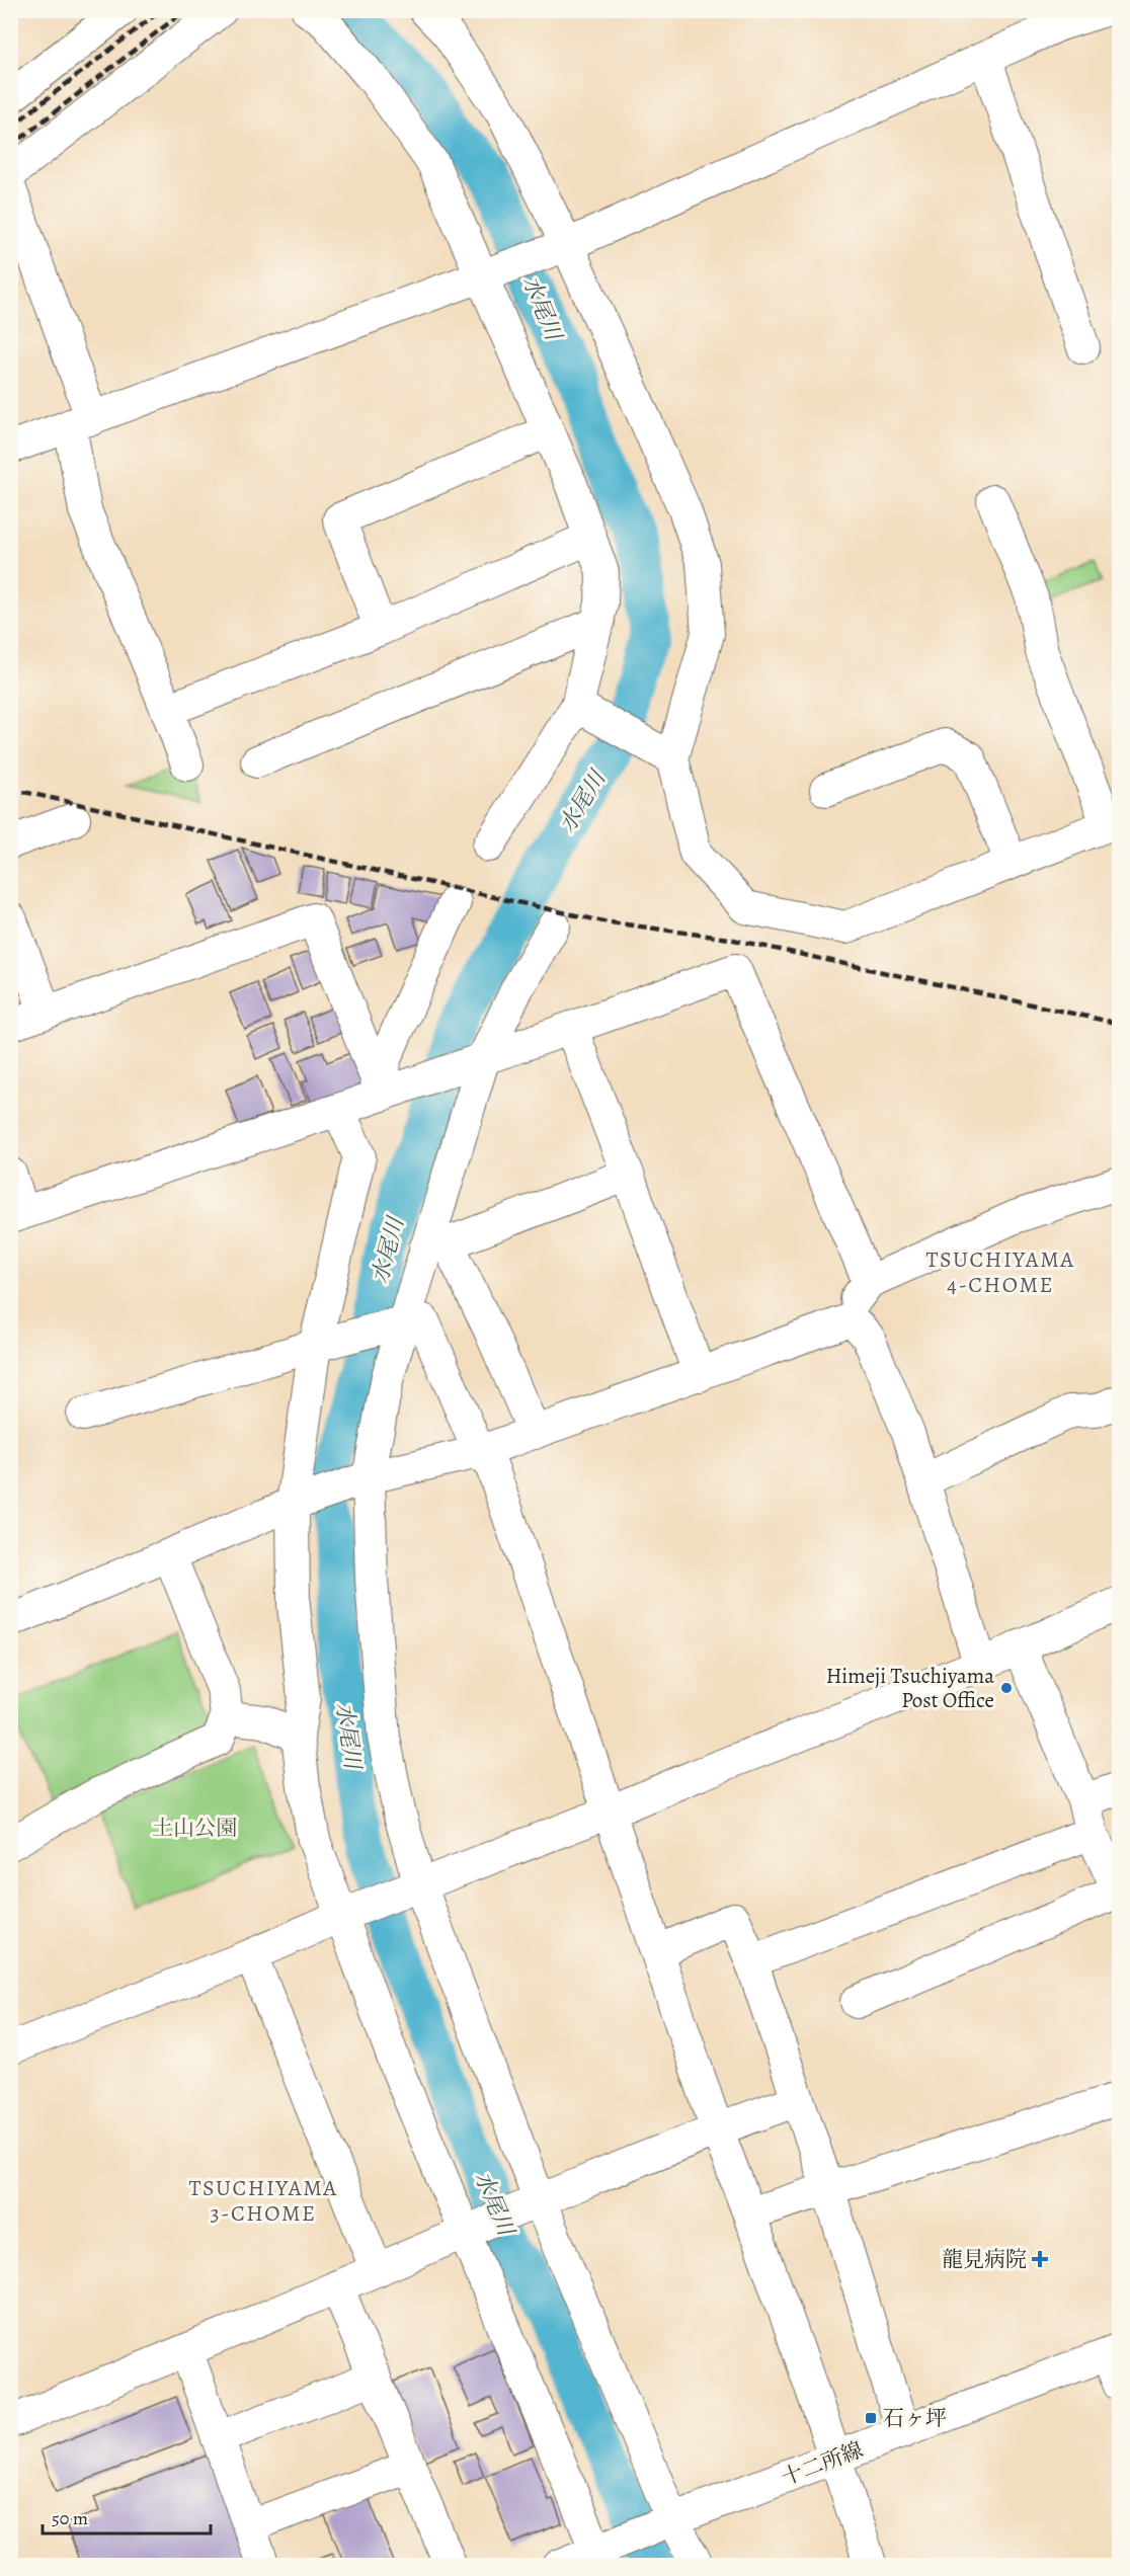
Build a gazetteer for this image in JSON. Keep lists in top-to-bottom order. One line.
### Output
{"streets":{"street":["十二所線"]},"districts":["TSUCHIYAMA 4-CHOME","TSUCHIYAMA 3-CHOME"],"water":["水尾川"],"parks":["土山公園"],"places":{"other":["Himeji Tsuchiyama Post Office"],"health":["龍見病院"],"transit":["石ヶ坪"]},"scale_bar":"50 m"}
